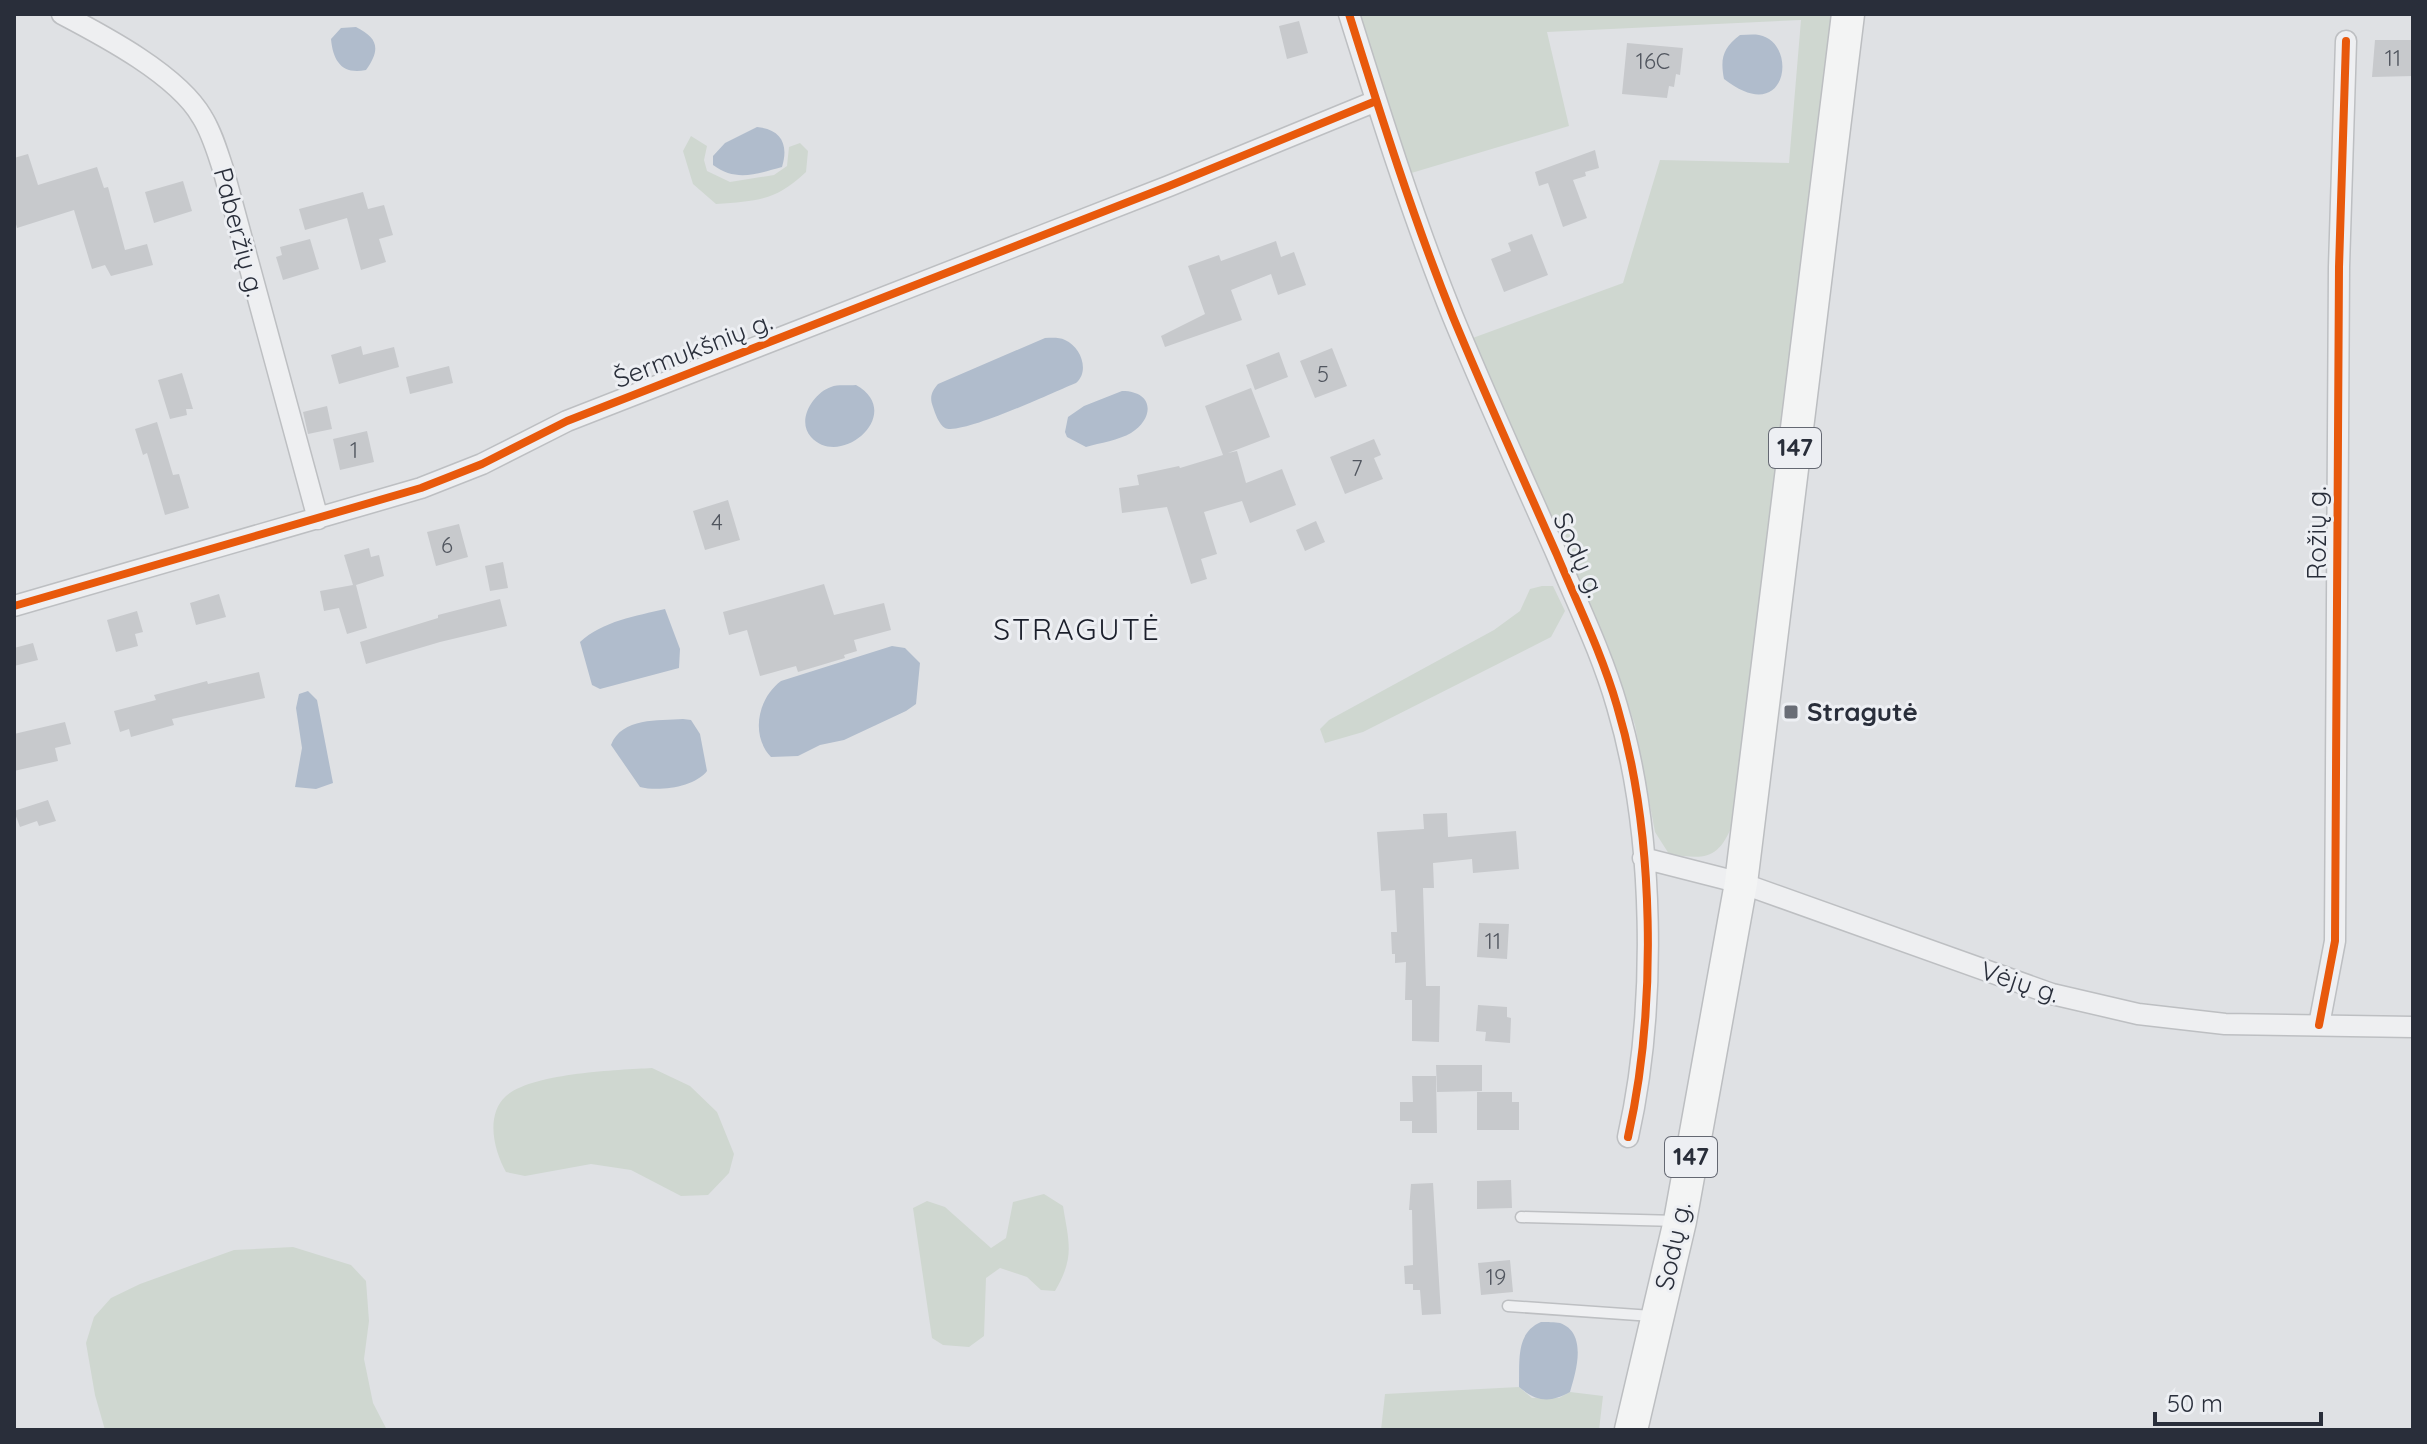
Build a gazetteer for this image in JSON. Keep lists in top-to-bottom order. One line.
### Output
{"streets":{"main road":["147","Sodų g."],"street":["Paberžių g.","Šermukšnių g.","Rožių g.","Vėjų g."]},"crossings":[["Paberžių g.","Šermukšnių g."],["Šermukšnių g.","Sodų g."],["Rožių g.","Vėjų g."],["Sodų g.","Vėjų g."]],"districts":["STRAGUTĖ"],"places":{"transit":["Stragutė"]},"house_numbers":["11","16C","5","1","7","4","6","11","19"],"scale_bar":"50 m"}
